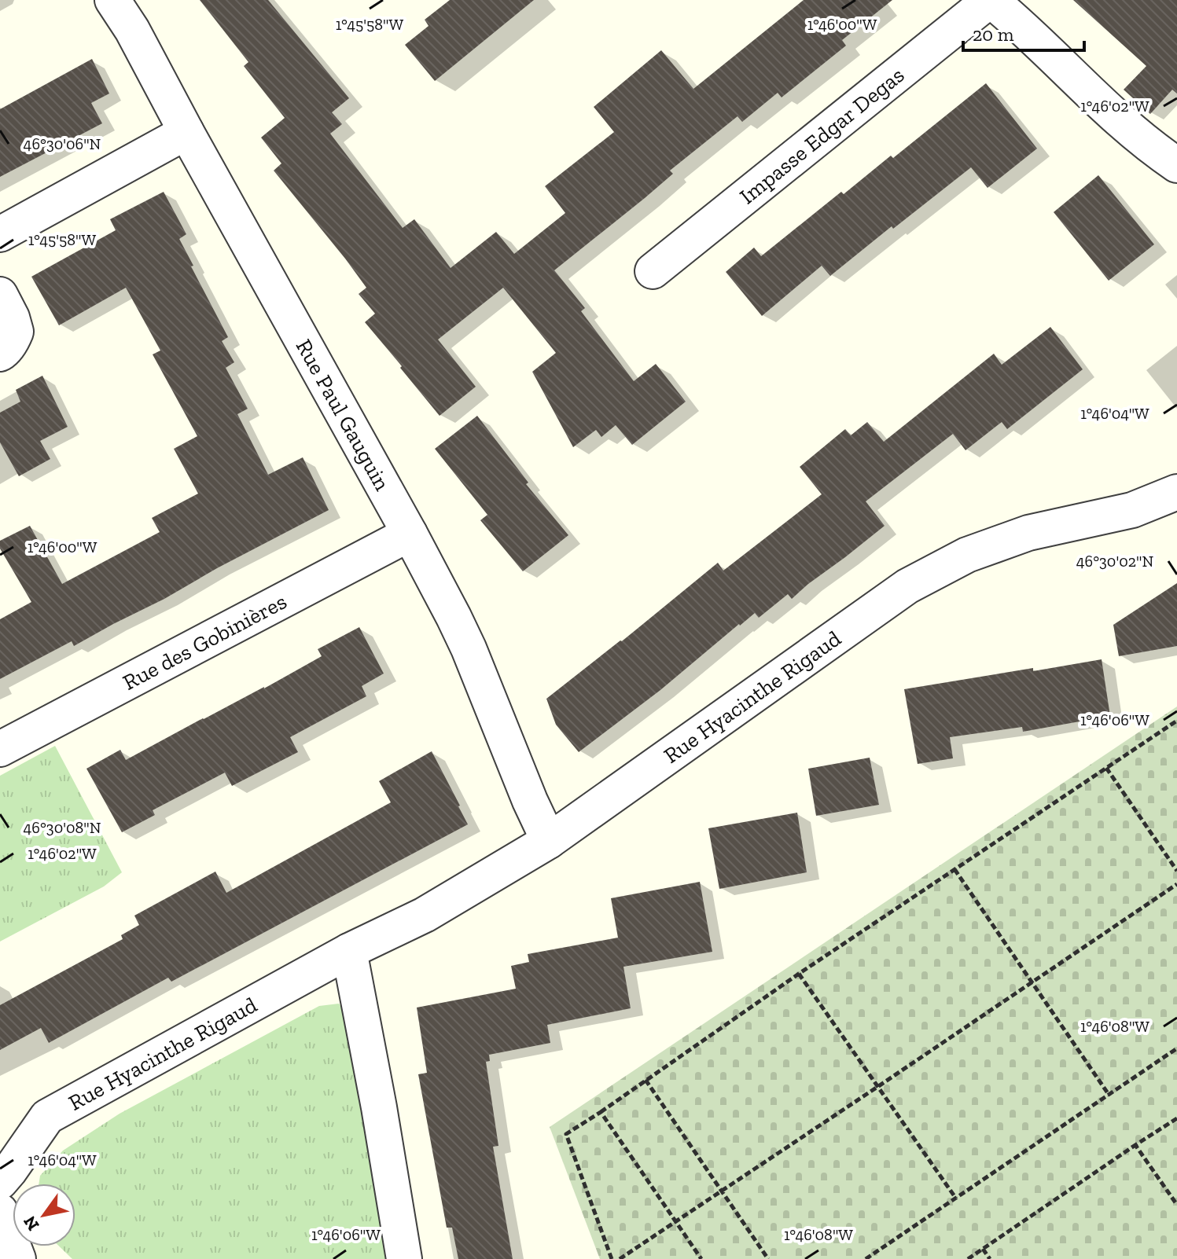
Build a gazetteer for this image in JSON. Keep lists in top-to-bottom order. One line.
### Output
{"streets":{"street":["Impasse Edgar Degas","Rue Paul Gauguin","Rue des Gobinières","Rue Hyacinthe Rigaud"]},"crossings":[["Rue Paul Gauguin","Rue des Gobinières"],["Rue Paul Gauguin","Rue Hyacinthe Rigaud"]],"scale_bar":"20 m","north":"bottom left","coordinates":["1°45'58\"W","1°46'00\"W","1°46'02\"W","46°30'06\"N","1°46'04\"W","46°30'02\"N","1°46'06\"W","46°30'08\"N","1°46'08\"W"]}
